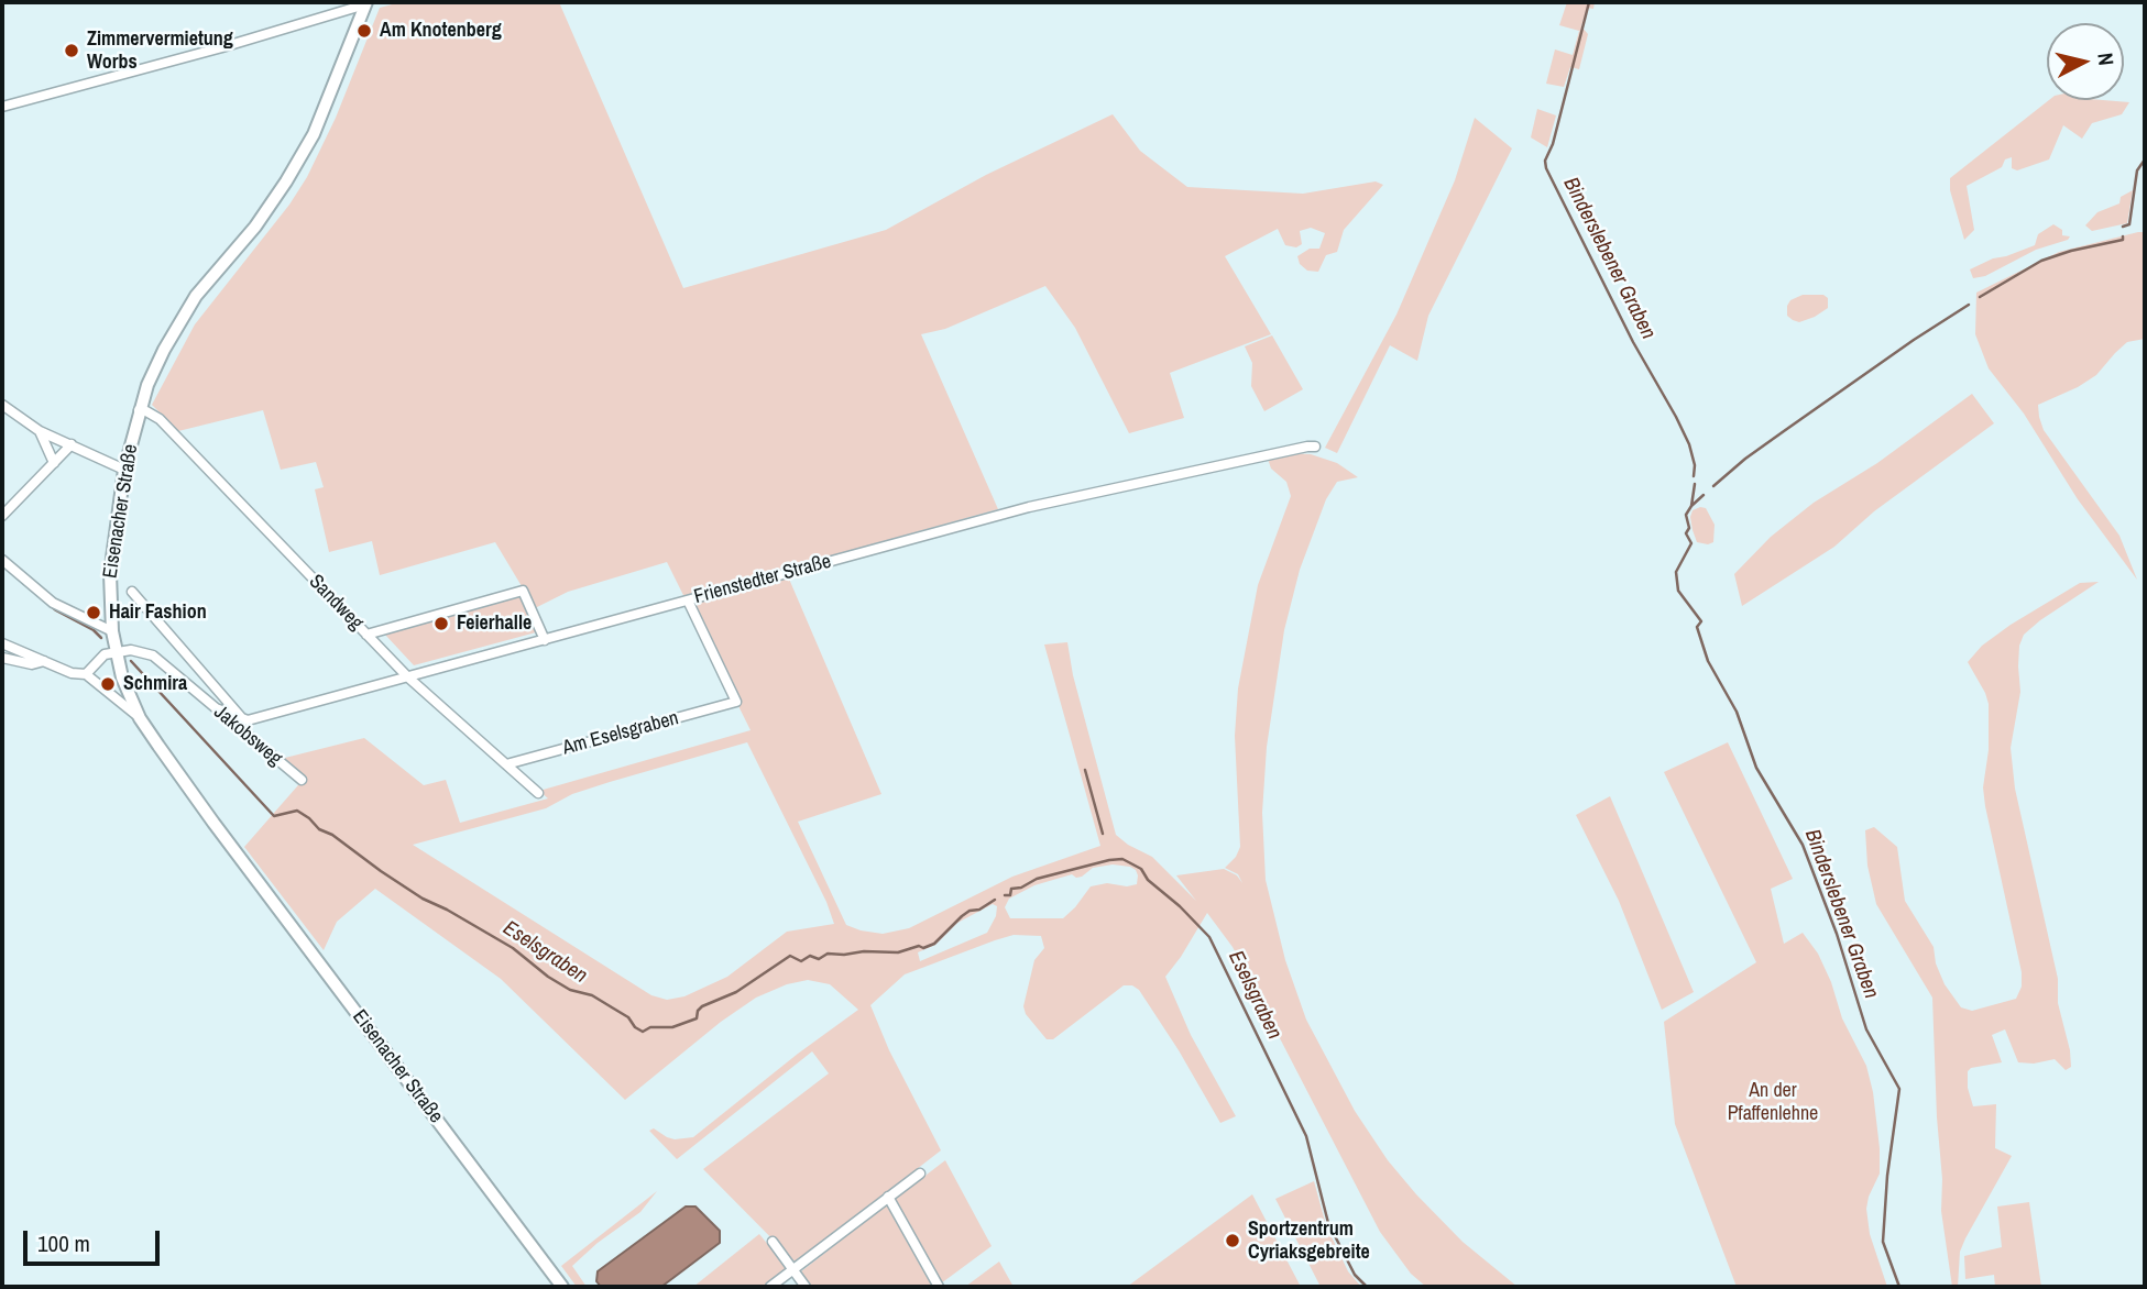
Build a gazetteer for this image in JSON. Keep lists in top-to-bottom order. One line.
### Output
{"streets":{"main road":["Eisenacher Straße"],"street":["Frienstedter Straße","Sandweg","Am Eselsgraben","Jakobsweg"]},"crossings":[["Eisenacher Straße","Sandweg"],["Eisenacher Straße","Jakobsweg"],["Frienstedter Straße","Sandweg"],["Frienstedter Straße","Am Eselsgraben"],["Sandweg","Am Eselsgraben"]],"water":["Binderslebener Graben","Eselsgraben"],"parks":["An der Pfaffenlehne"],"places":["Am Knotenberg","Zimmervermietung Worbs","Hair Fashion","Feierhalle","Schmira","Sportzentrum Cyriaksgebreite"],"scale_bar":"100 m","north":"right"}
